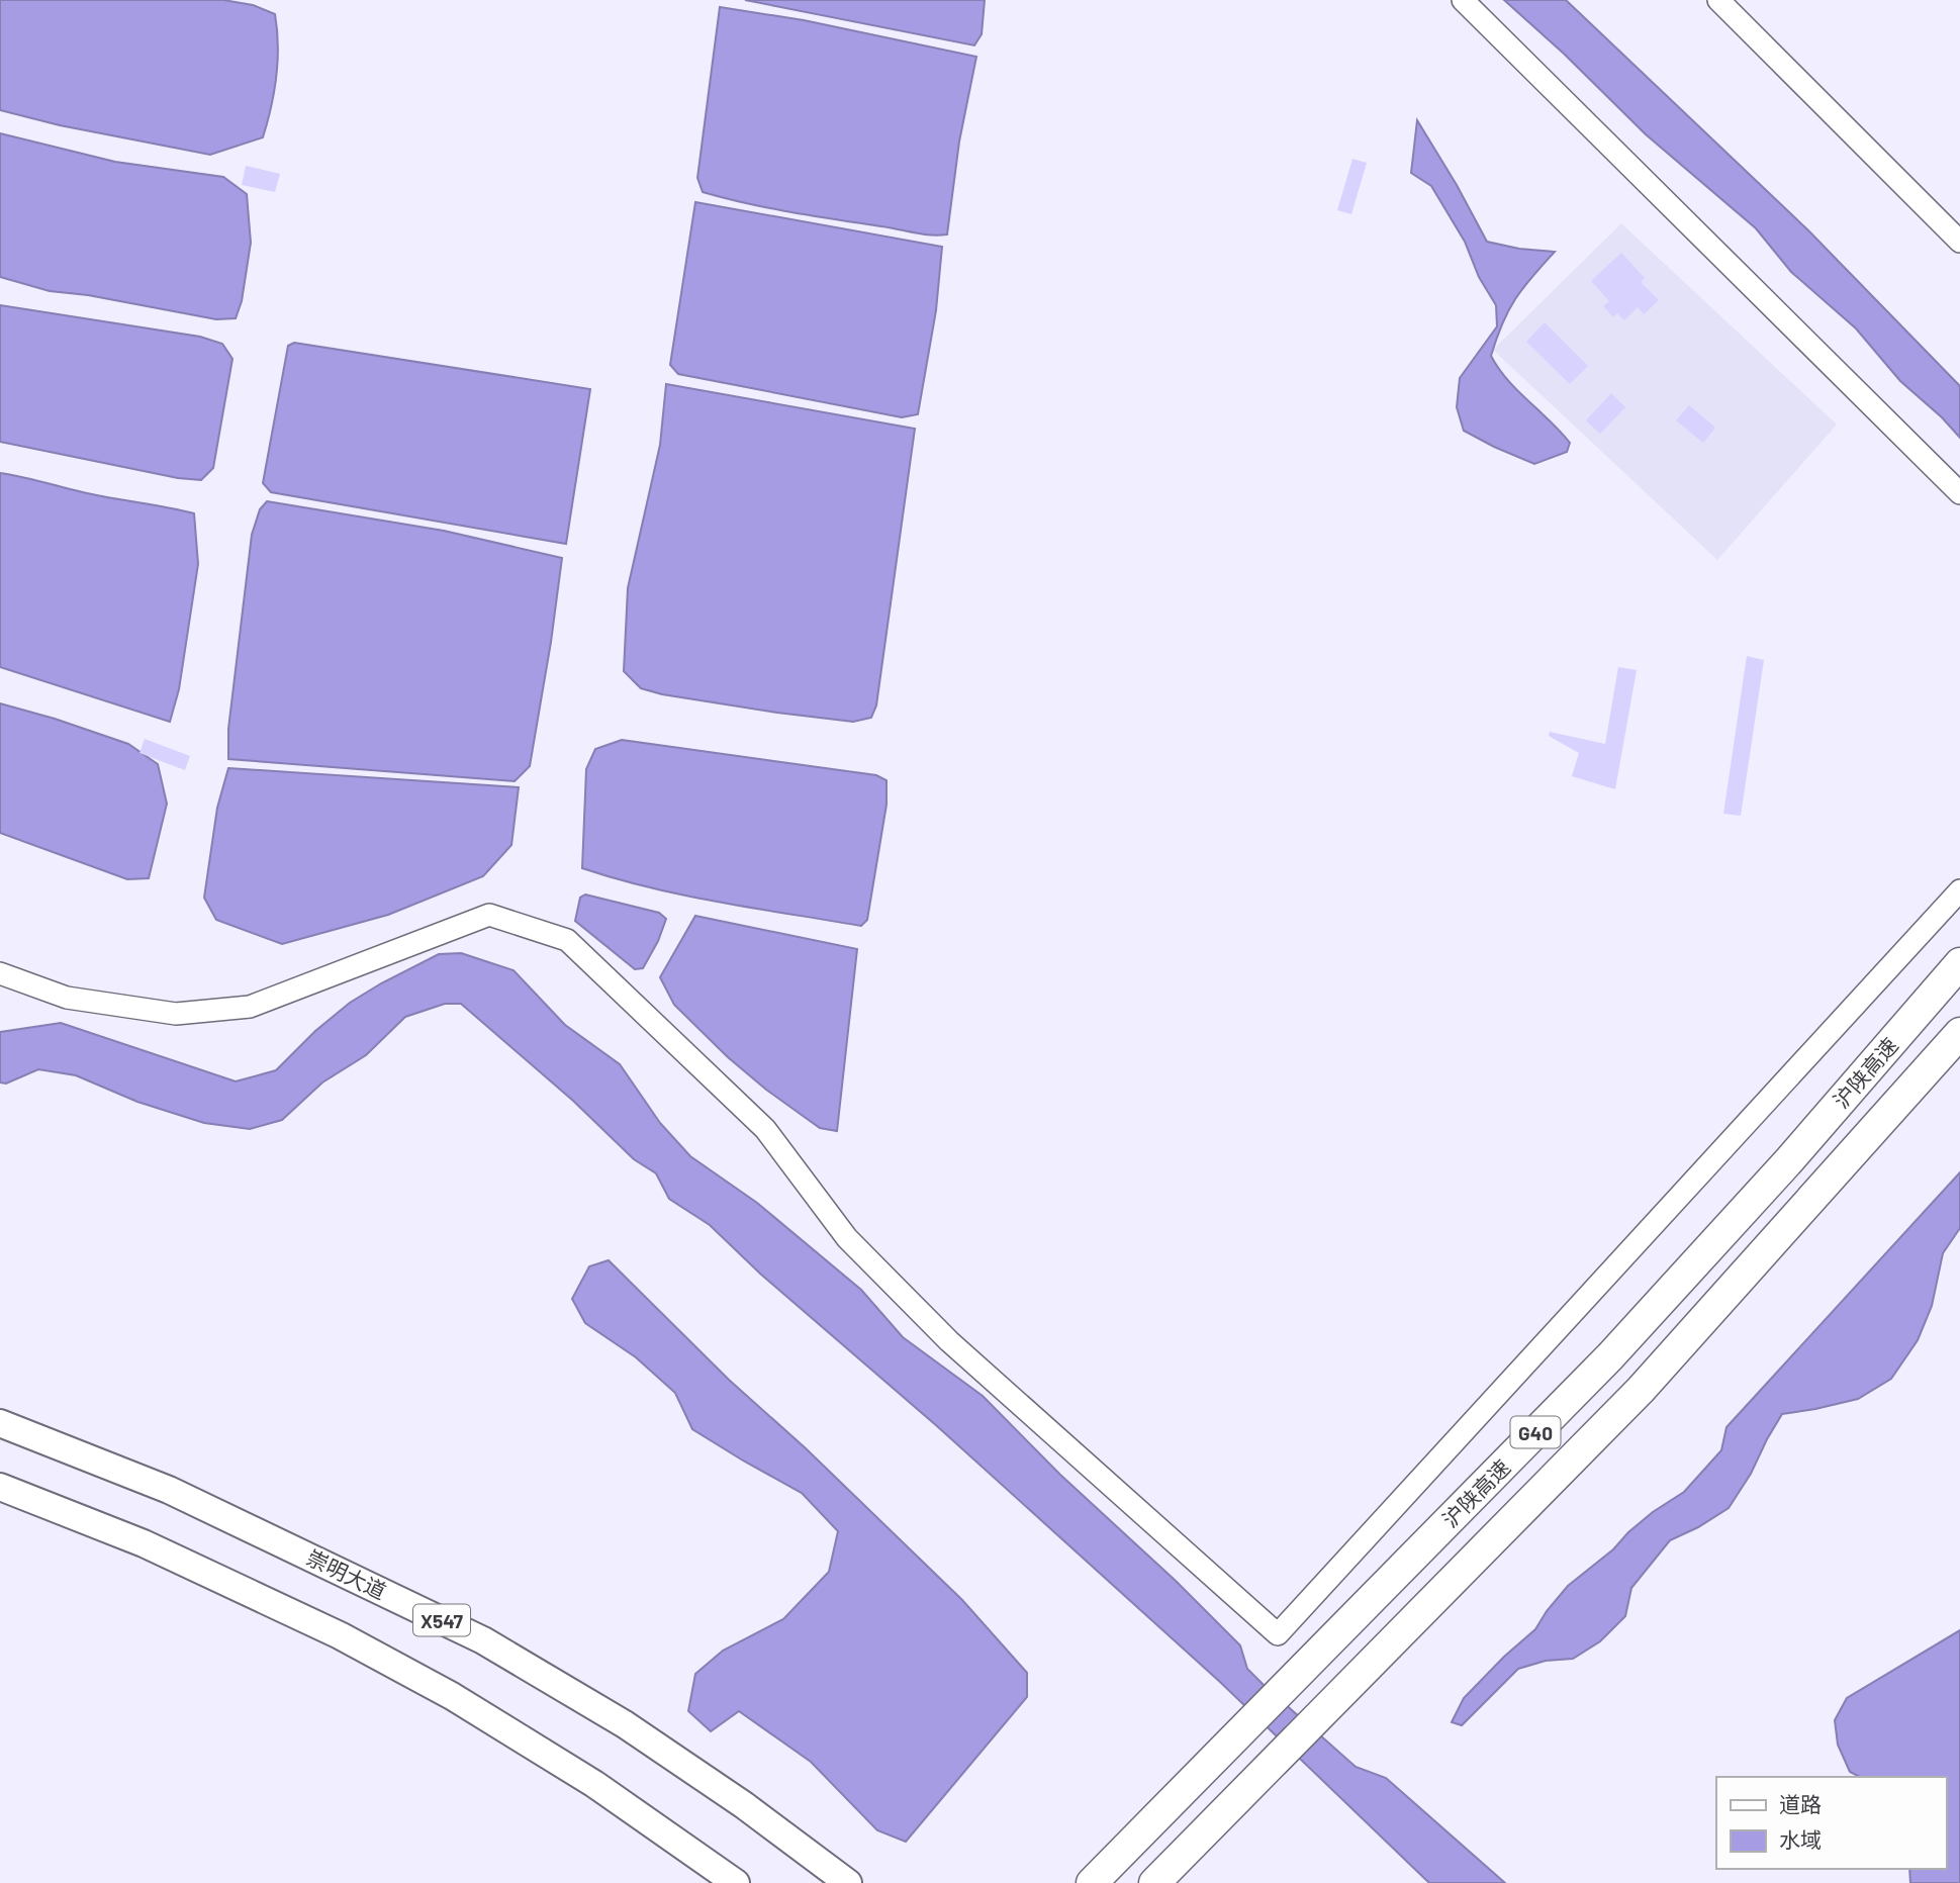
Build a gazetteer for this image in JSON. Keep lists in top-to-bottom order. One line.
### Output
{"streets":{"highway":["沪陕高速","G40"],"main road":["崇明大道","X547"]},"legend":["道路","水域"]}
